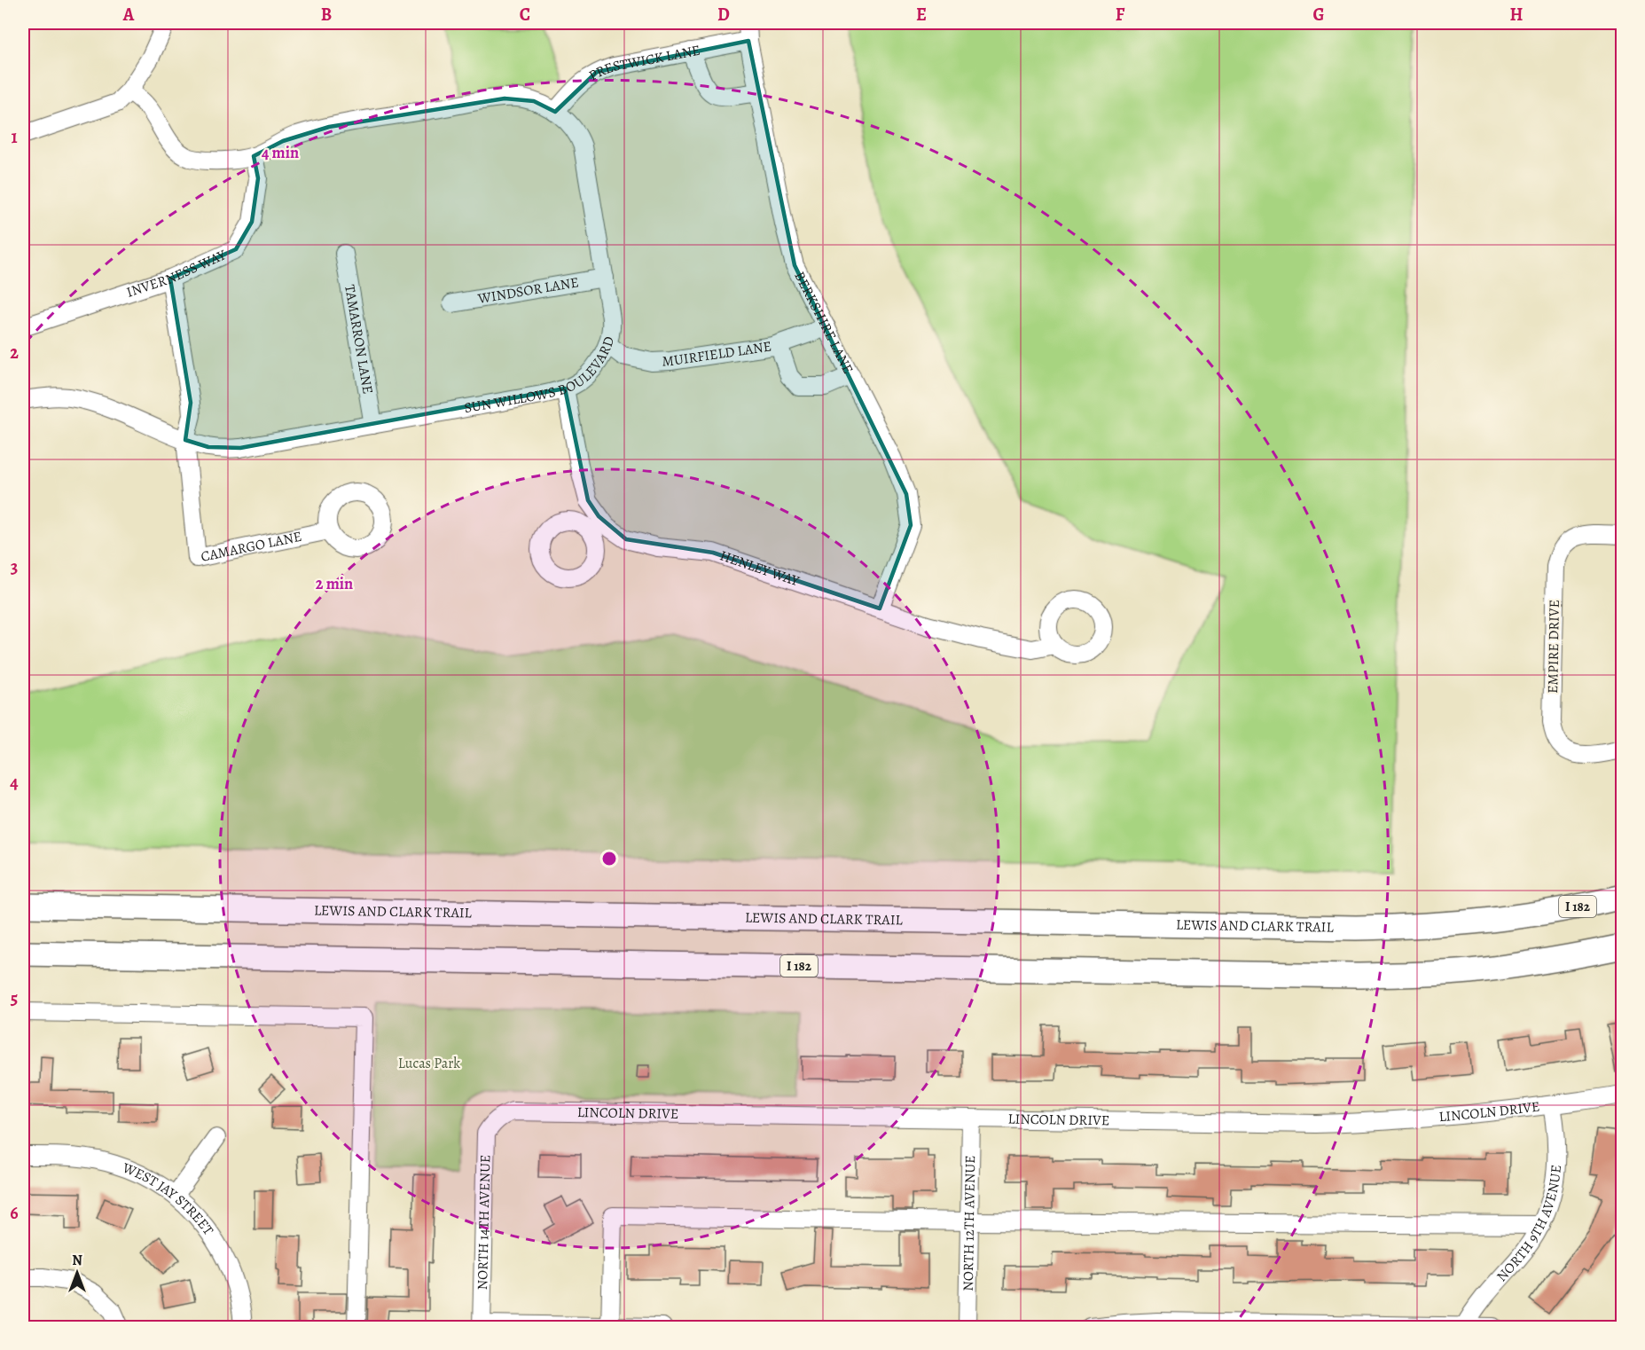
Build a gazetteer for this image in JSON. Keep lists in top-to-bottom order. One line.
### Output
{"streets":{"highway":["I 182","LEWIS AND CLARK TRAIL"],"street":["PRESTWICK LANE","INVERNESS WAY","WINDSOR LANE","BERKSHIRE LANE","TAMARRON LANE","MUIRFIELD LANE","SUN WILLOWS BOULEVARD","CAMARGO LANE","HENLEY WAY","EMPIRE DRIVE","LINCOLN DRIVE","WEST JAY STREET","NORTH 9TH AVENUE","NORTH 14TH AVENUE","NORTH 12TH AVENUE"]},"crossings":[["PRESTWICK LANE","BERKSHIRE LANE"],["PRESTWICK LANE","SUN WILLOWS BOULEVARD"],["INVERNESS WAY","SUN WILLOWS BOULEVARD"],["WINDSOR LANE","SUN WILLOWS BOULEVARD"],["BERKSHIRE LANE","MUIRFIELD LANE"],["BERKSHIRE LANE","HENLEY WAY"],["TAMARRON LANE","SUN WILLOWS BOULEVARD"],["MUIRFIELD LANE","SUN WILLOWS BOULEVARD"],["SUN WILLOWS BOULEVARD","CAMARGO LANE"],["SUN WILLOWS BOULEVARD","HENLEY WAY"],["LINCOLN DRIVE","NORTH 9TH AVENUE"],["LINCOLN DRIVE","NORTH 14TH AVENUE"],["LINCOLN DRIVE","NORTH 12TH AVENUE"]],"parks":["Lucas Park"],"north":"top","grid":{"columns":["A","B","C","D","E","F","G","H"],"rows":["1","2","3","4","5","6"]},"rings":["4 min","2 min"]}
